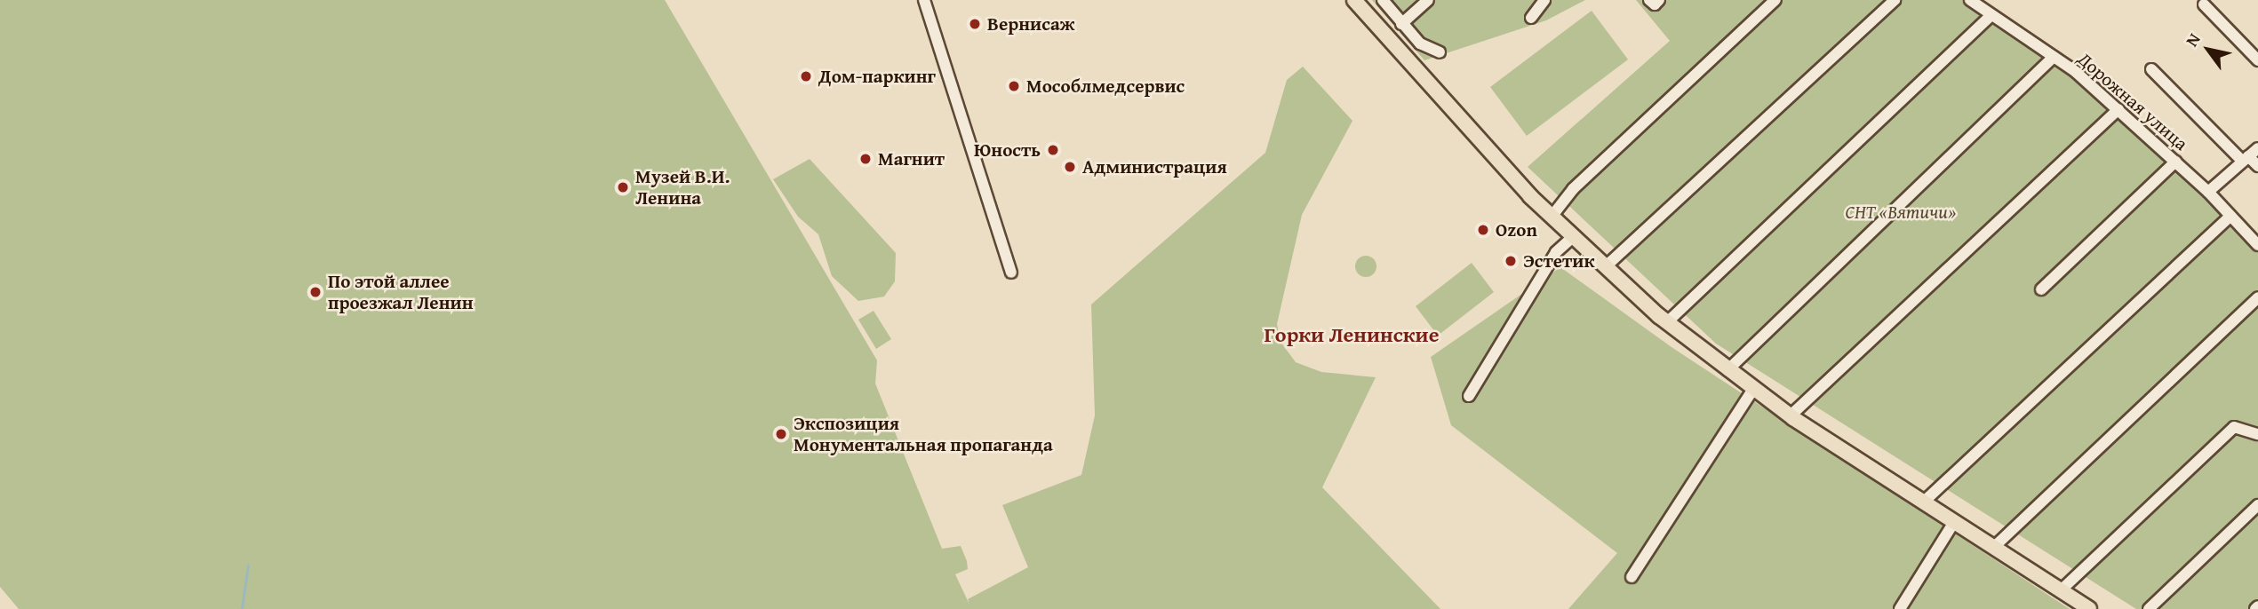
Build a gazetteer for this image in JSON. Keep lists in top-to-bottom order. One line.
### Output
{"streets":{"street":["Дорожная улица"]},"districts":["Горки Ленинские"],"parks":["СНТ «Вятичи»"],"places":["Вернисаж","Дом-паркинг","Мособлмедсервис","Юность","Магнит","Администрация","Музей В.И. Ленина","Ozon","Эстетик","По этой аллее проезжал Ленин","Экспозиция Монументальная пропаганда"],"north":"top left"}
